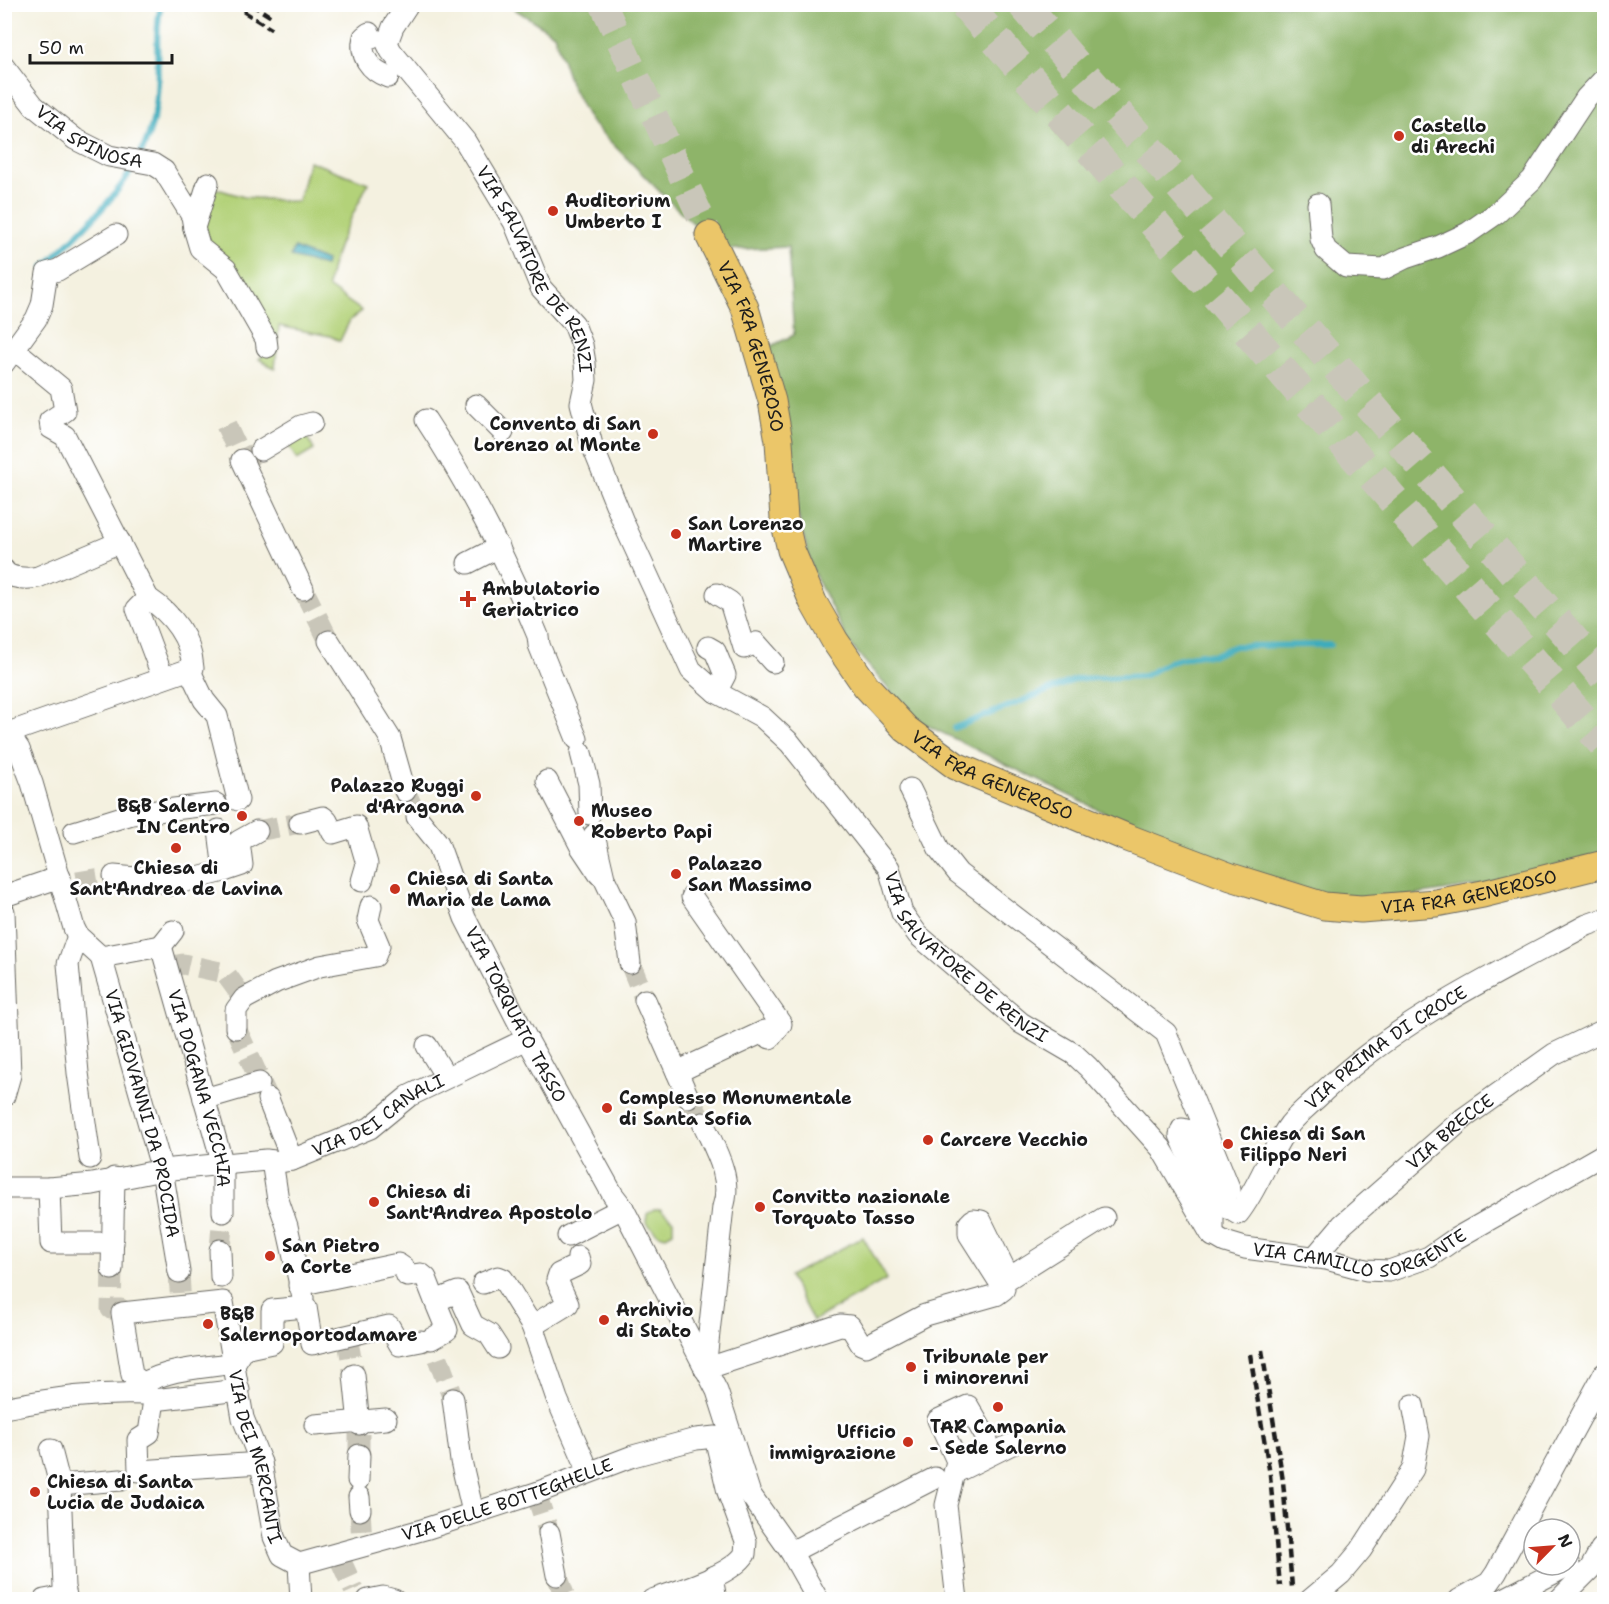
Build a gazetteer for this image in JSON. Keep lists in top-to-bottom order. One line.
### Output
{"streets":{"main road":["VIA FRA GENEROSO"],"street":["VIA SPINOSA","VIA SALVATORE DE RENZI","VIA TORQUATO TASSO","VIA PRIMA DI CROCE","VIA DOGANA VECCHIA","VIA GIOVANNI DA PROCIDA","VIA DEI CANALI","VIA BRECCE","VIA CAMILLO SORGENTE","VIA DEI MERCANTI","VIA DELLE BOTTEGHELLE"]},"crossings":[["VIA SALVATORE DE RENZI","VIA CAMILLO SORGENTE"],["VIA TORQUATO TASSO","VIA DEI CANALI"],["VIA TORQUATO TASSO","VIA DELLE BOTTEGHELLE"],["VIA DOGANA VECCHIA","VIA GIOVANNI DA PROCIDA"],["VIA DOGANA VECCHIA","VIA DEI CANALI"],["VIA GIOVANNI DA PROCIDA","VIA DEI CANALI"],["VIA BRECCE","VIA CAMILLO SORGENTE"],["VIA DEI MERCANTI","VIA DELLE BOTTEGHELLE"]],"places":{"other":["Castello di Arechi","Auditorium Umberto I","Convento di San Lorenzo al Monte","San Lorenzo Martire","Palazzo Ruggi d'Aragona","B&B Salerno IN Centro","Museo Roberto Papi","Chiesa di Sant'Andrea de Lavina","Palazzo San Massimo","Chiesa di Santa Maria de Lama","Complesso Monumentale di Santa Sofia","Carcere Vecchio","Chiesa di San Filippo Neri","Chiesa di Sant'Andrea Apostolo","Convitto nazionale Torquato Tasso","San Pietro a Corte","Archivio di Stato","B&B Salernoportodamare","Tribunale per i minorenni","TAR Campania - Sede Salerno","Ufficio immigrazione","Chiesa di Santa Lucia de Judaica"],"health":["Ambulatorio Geriatrico"]},"scale_bar":"50 m","north":"top right"}
